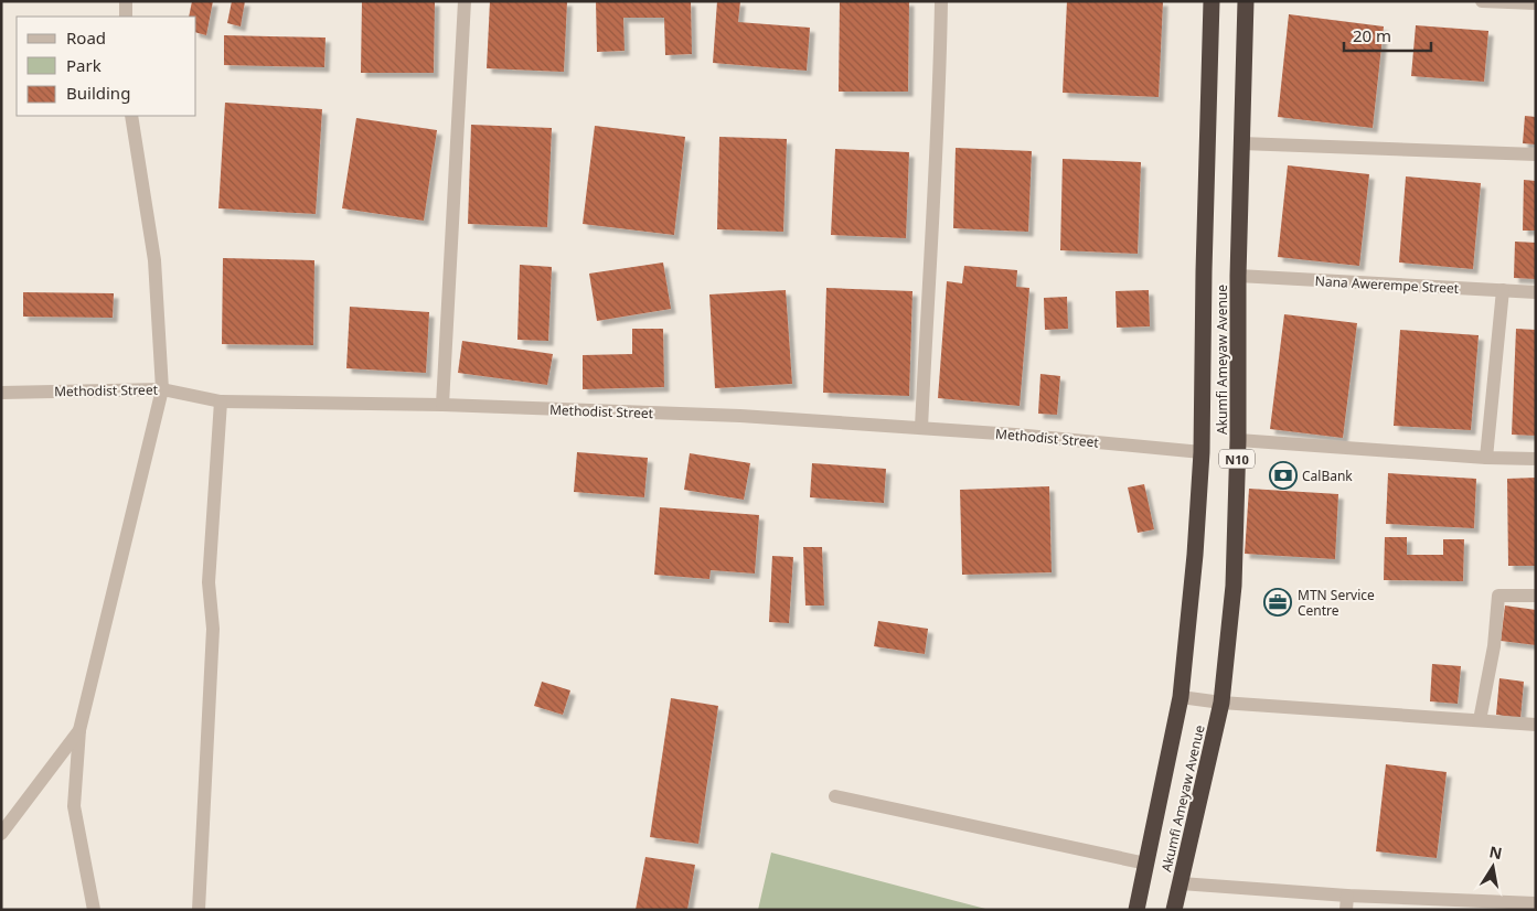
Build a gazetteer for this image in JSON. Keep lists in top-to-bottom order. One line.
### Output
{"streets":{"highway":["Akumfi Ameyaw Avenue","N10"],"street":["Nana Awerempe Street","Methodist Street"]},"crossings":[["Nana Awerempe Street","Akumfi Ameyaw Avenue"],["Akumfi Ameyaw Avenue","Methodist Street"]],"places":{"bank":["CalBank"],"office":["MTN Service Centre"]},"legend":["Road","Park","Building"],"scale_bar":"20 m","north":"top"}
